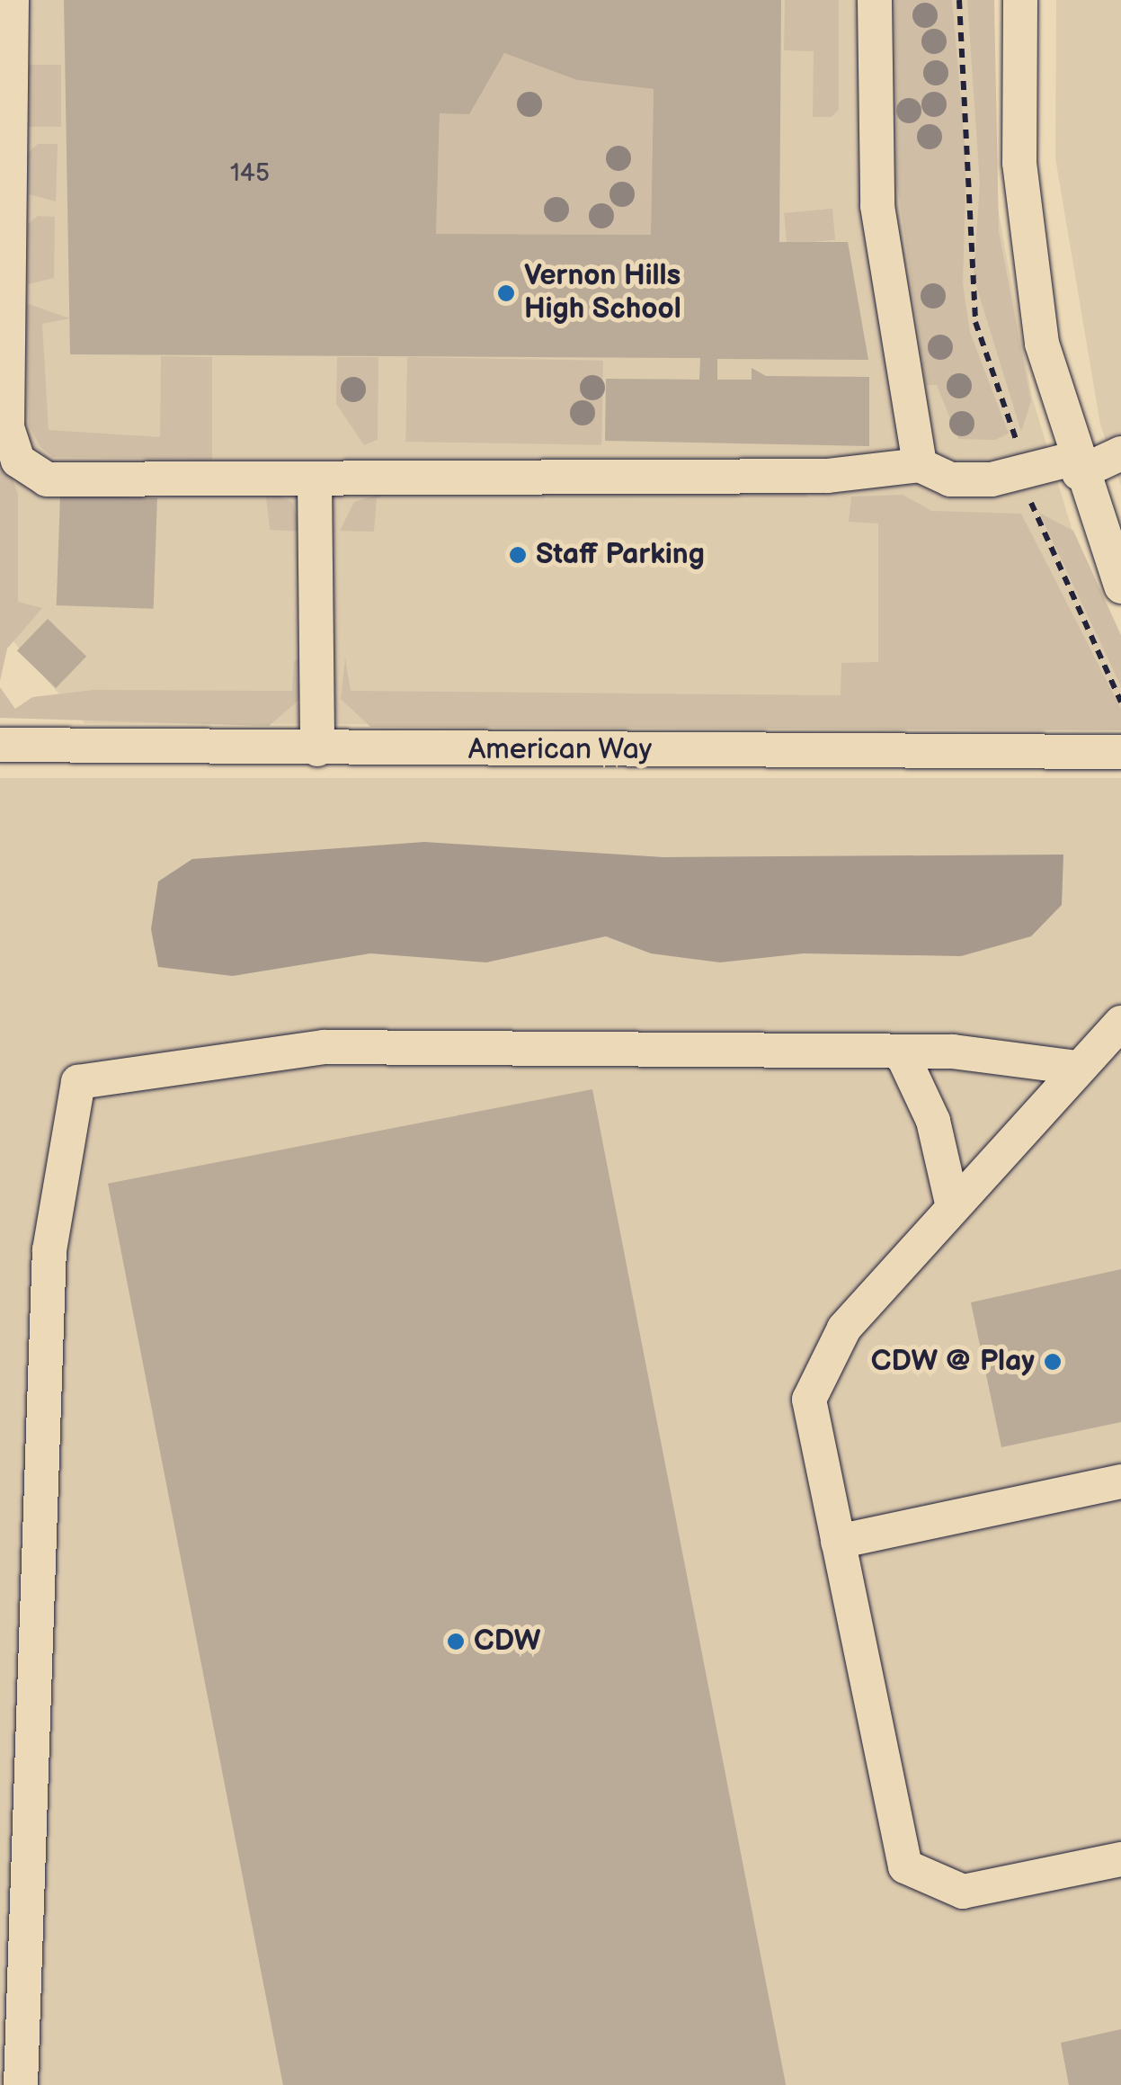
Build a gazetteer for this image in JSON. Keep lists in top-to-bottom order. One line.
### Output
{"streets":{"street":["American Way"]},"places":["Vernon Hills High School","Staff Parking","CDW @ Play","CDW"],"house_numbers":["145"]}
